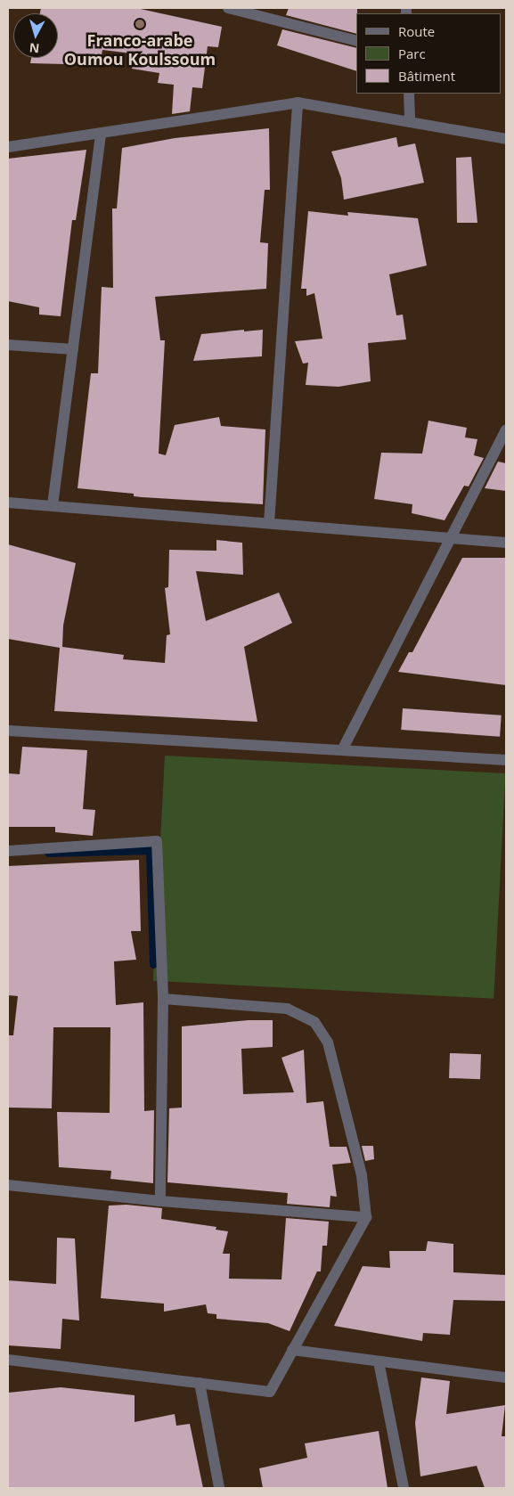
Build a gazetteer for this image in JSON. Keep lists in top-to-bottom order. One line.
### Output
{"places":["Franco-arabe Oumou Koulssoum"],"legend":["Route","Parc","Bâtiment"],"north":"bottom"}
